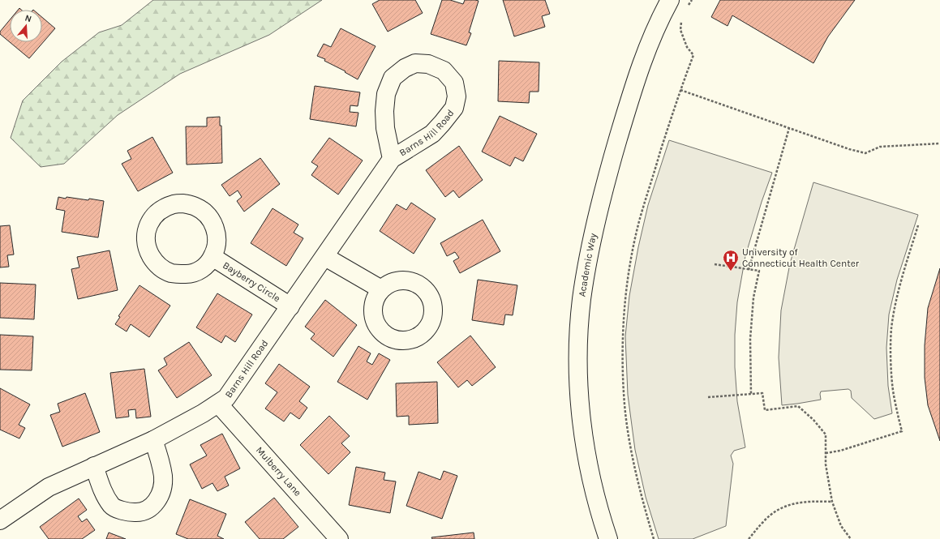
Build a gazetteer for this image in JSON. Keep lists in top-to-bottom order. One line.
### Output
{"streets":{"street":["Barns Hill Road","Academic Way","Bayberry Circle","Mulberry Lane"]},"crossings":[["Barns Hill Road","Bayberry Circle"],["Barns Hill Road","Mulberry Lane"]],"places":{"hospital":["University of Connecticut Health Center"]},"north":"top"}
